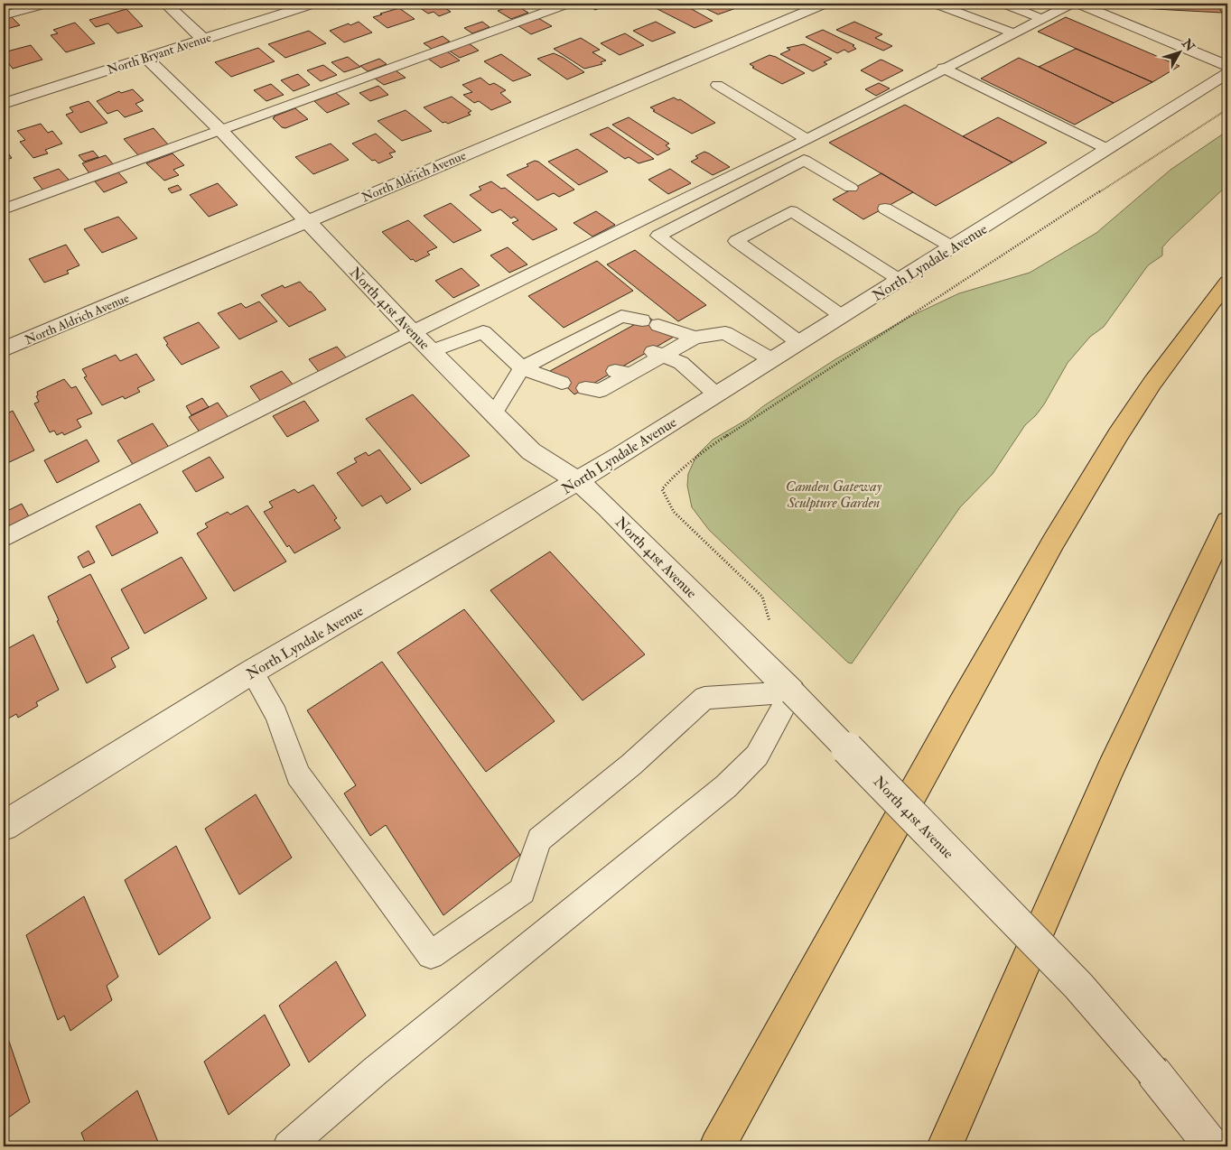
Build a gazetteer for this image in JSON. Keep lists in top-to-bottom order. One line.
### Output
{"streets":{"street":["North Bryant Avenue","North Aldrich Avenue","North Lyndale Avenue","North 41st Avenue"]},"crossings":[["North Bryant Avenue","North 41st Avenue"],["North Aldrich Avenue","North 41st Avenue"],["North Lyndale Avenue","North 41st Avenue"]],"parks":["Camden Gateway Sculpture Garden"],"north":"top right"}
